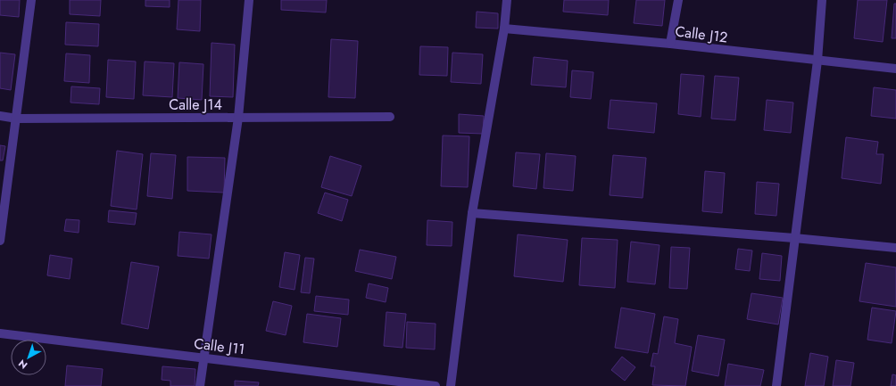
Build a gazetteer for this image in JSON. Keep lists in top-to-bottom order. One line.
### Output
{"streets":{"street":["Calle J12","Calle J14","Calle J11"]},"north":"bottom left"}
